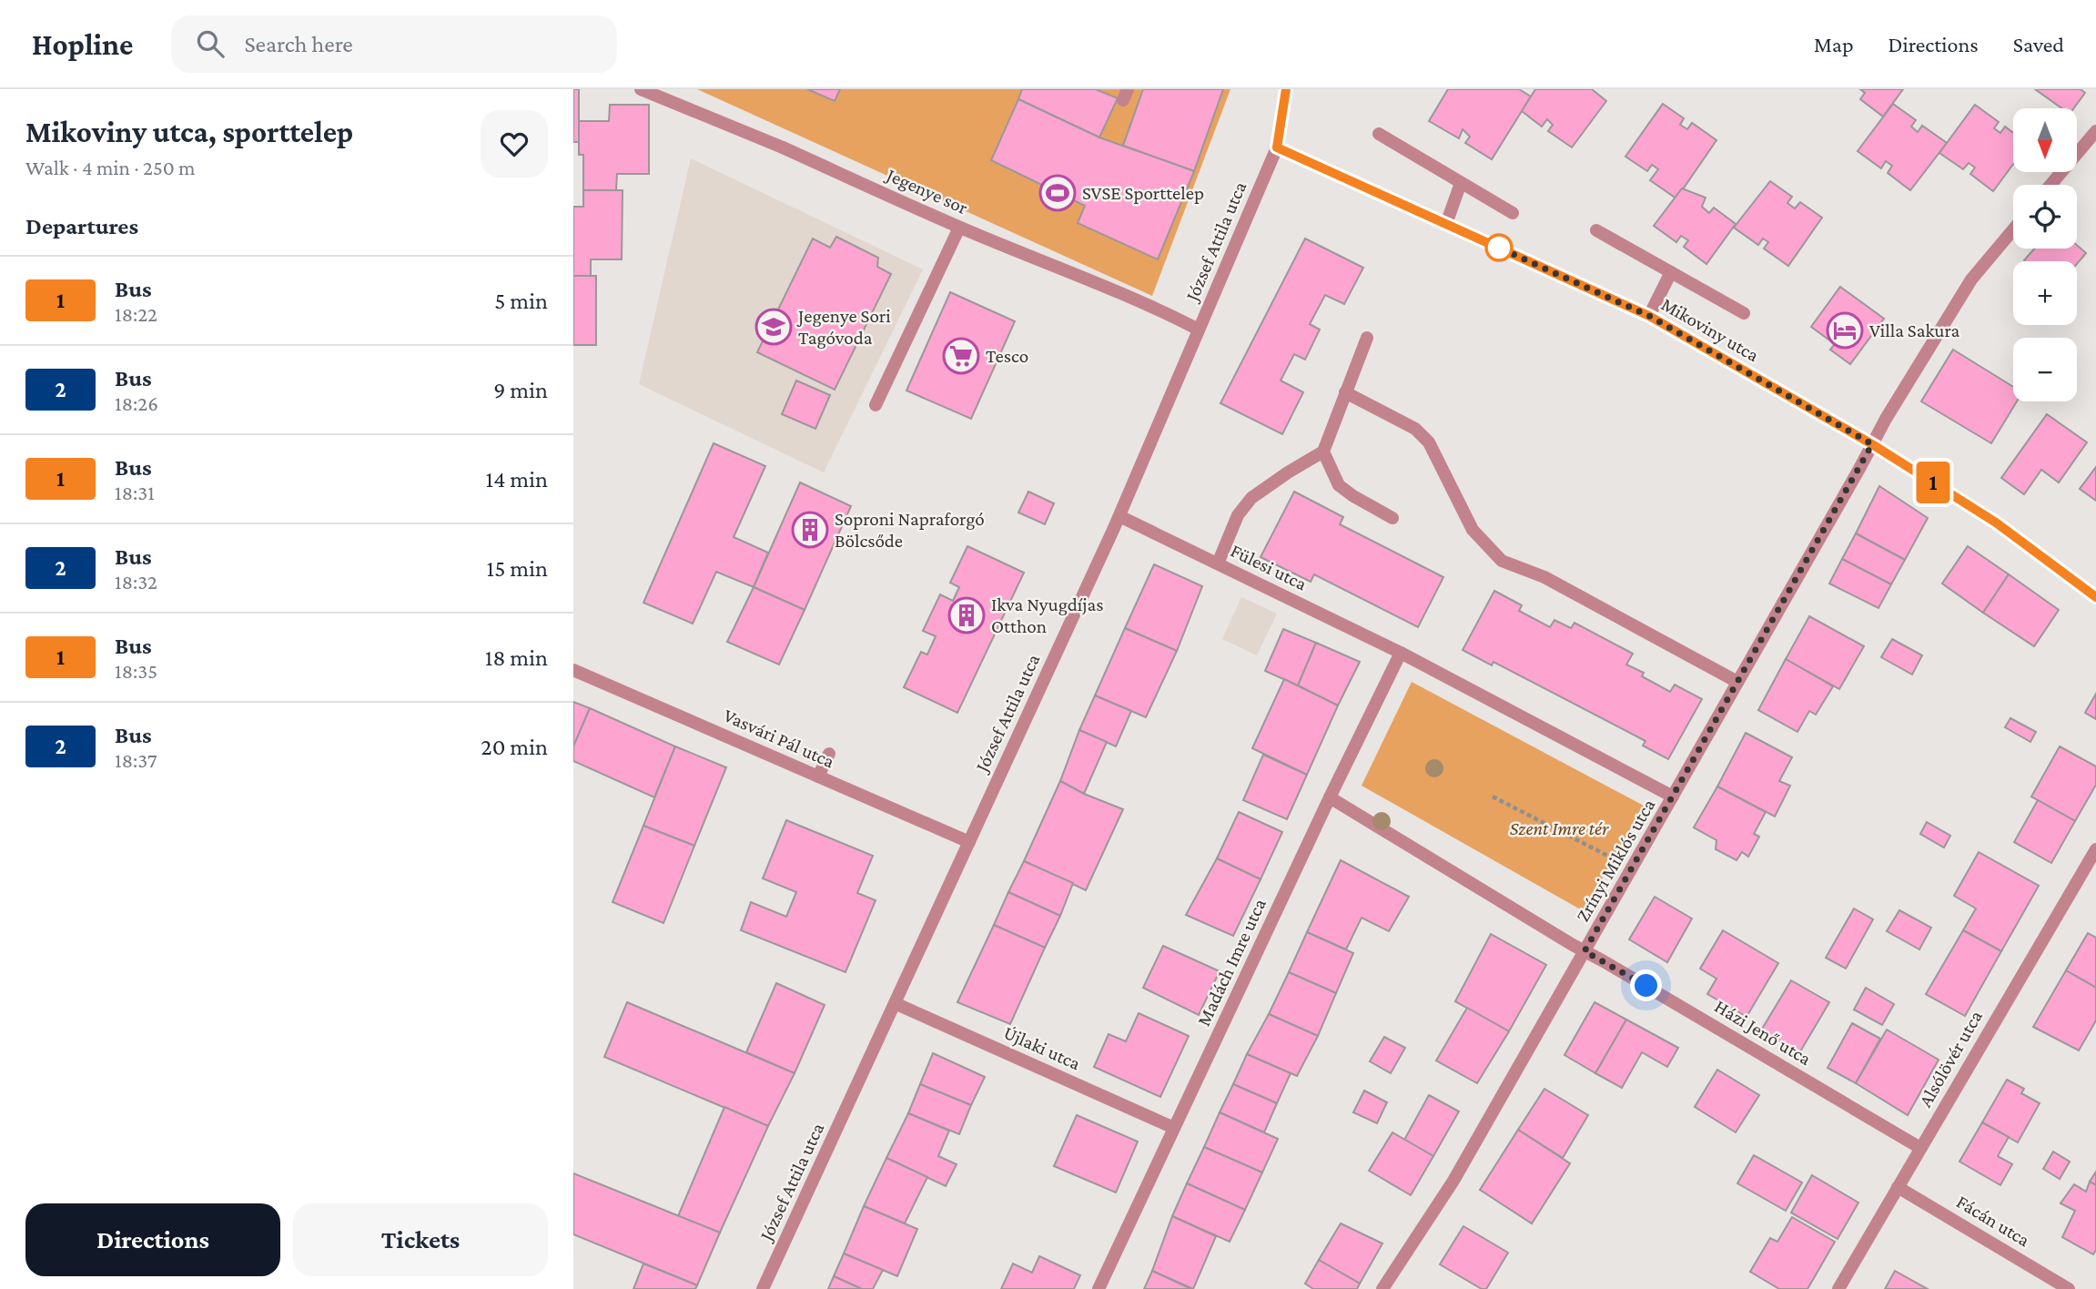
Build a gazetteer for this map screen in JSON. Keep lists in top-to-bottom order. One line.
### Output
{"streets":{"street":["Jegenye sor","József Attila utca","Mikoviny utca","Fülesi utca","Vasvári Pál utca","Zrínyi Miklós utca","Madách Imre utca","Házi Jenő utca","Újlaki utca","Alsólövér utca","Fácán utca"]},"crossings":[["Jegenye sor","József Attila utca"],["József Attila utca","Mikoviny utca"],["József Attila utca","Fülesi utca"],["József Attila utca","Vasvári Pál utca"],["József Attila utca","Újlaki utca"],["Mikoviny utca","Zrínyi Miklós utca"],["Fülesi utca","Madách Imre utca"],["Zrínyi Miklós utca","Házi Jenő utca"],["Madách Imre utca","Újlaki utca"],["Házi Jenő utca","Alsólövér utca"],["Alsólövér utca","Fácán utca"]],"parks":["Szent Imre tér"],"places":{"sports":["SVSE Sporttelep"],"school or university":["Jegenye Sori Tagóvoda"],"hotel":["Villa Sakura"],"supermarket":["Tesco"],"building":["Soproni Napraforgó Bölcsőde","Ikva Nyugdíjas Otthon"]},"lines":["bus line 1"],"north":"bottom","page":{"header":"Hopline","search":"Search here","nav":["Map","Directions","Saved"],"heading":[["Mikoviny utca, sporttelep","Walk · 4 min · 250 m"],"Departures"],"on_map":"1","map_buttons":["+","−"],"list":[{"mark":"1","name":"Bus","note":"18:22","value":"5 min"},{"mark":"2","name":"Bus","note":"18:26","value":"9 min"},{"mark":"1","name":"Bus","note":"18:31","value":"14 min"},{"mark":"2","name":"Bus","note":"18:32","value":"15 min"},{"mark":"1","name":"Bus","note":"18:35","value":"18 min"},{"mark":"2","name":"Bus","note":"18:37","value":"20 min"}],"buttons":["Directions","Tickets"]}}
